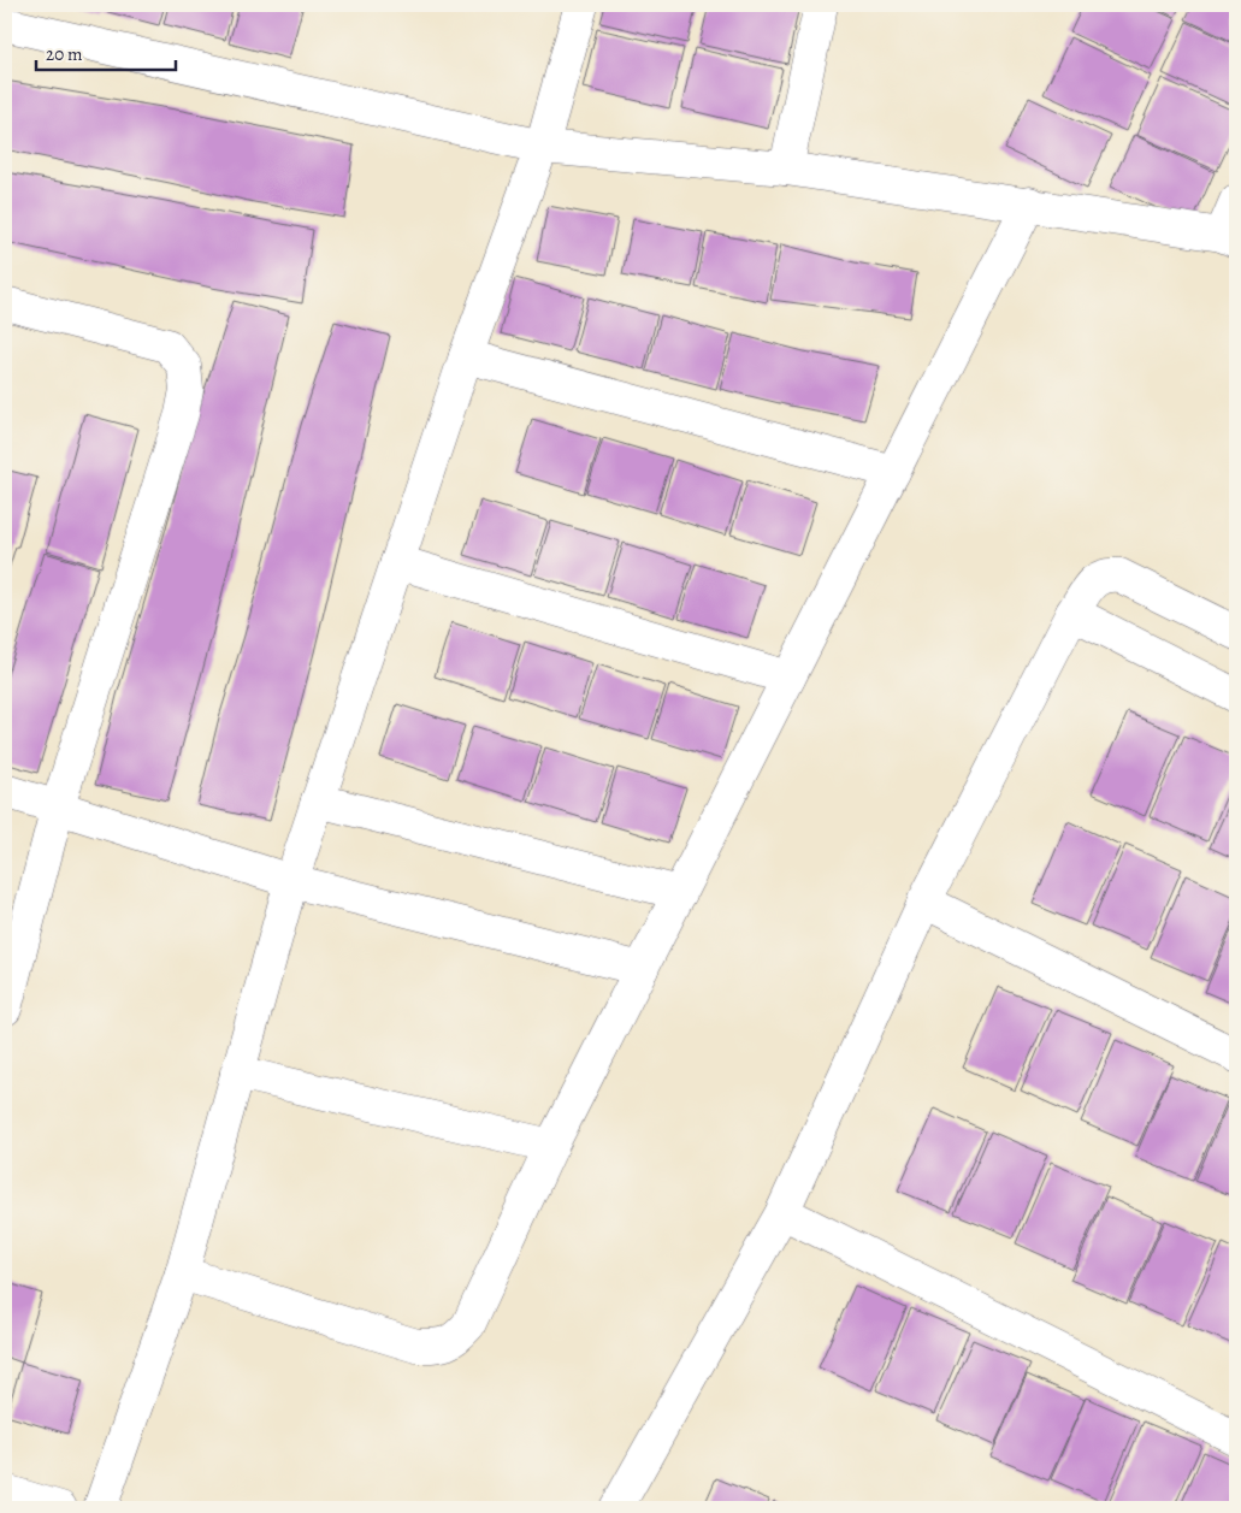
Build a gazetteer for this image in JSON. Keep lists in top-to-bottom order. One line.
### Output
{"scale_bar":"20 m"}
